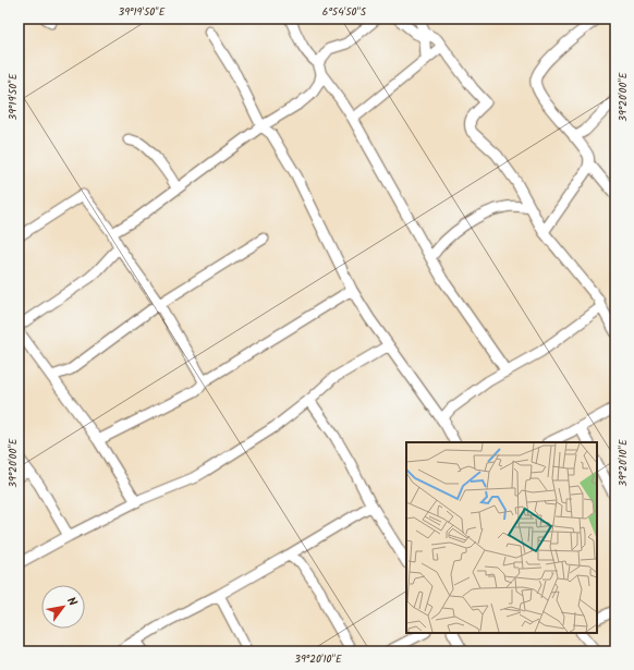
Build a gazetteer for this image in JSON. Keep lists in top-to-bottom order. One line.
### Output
{"north":"top right","coordinates":["39°19'50\"E","6°54'50\"S","39°20'00\"E","39°20'10\"E"]}
